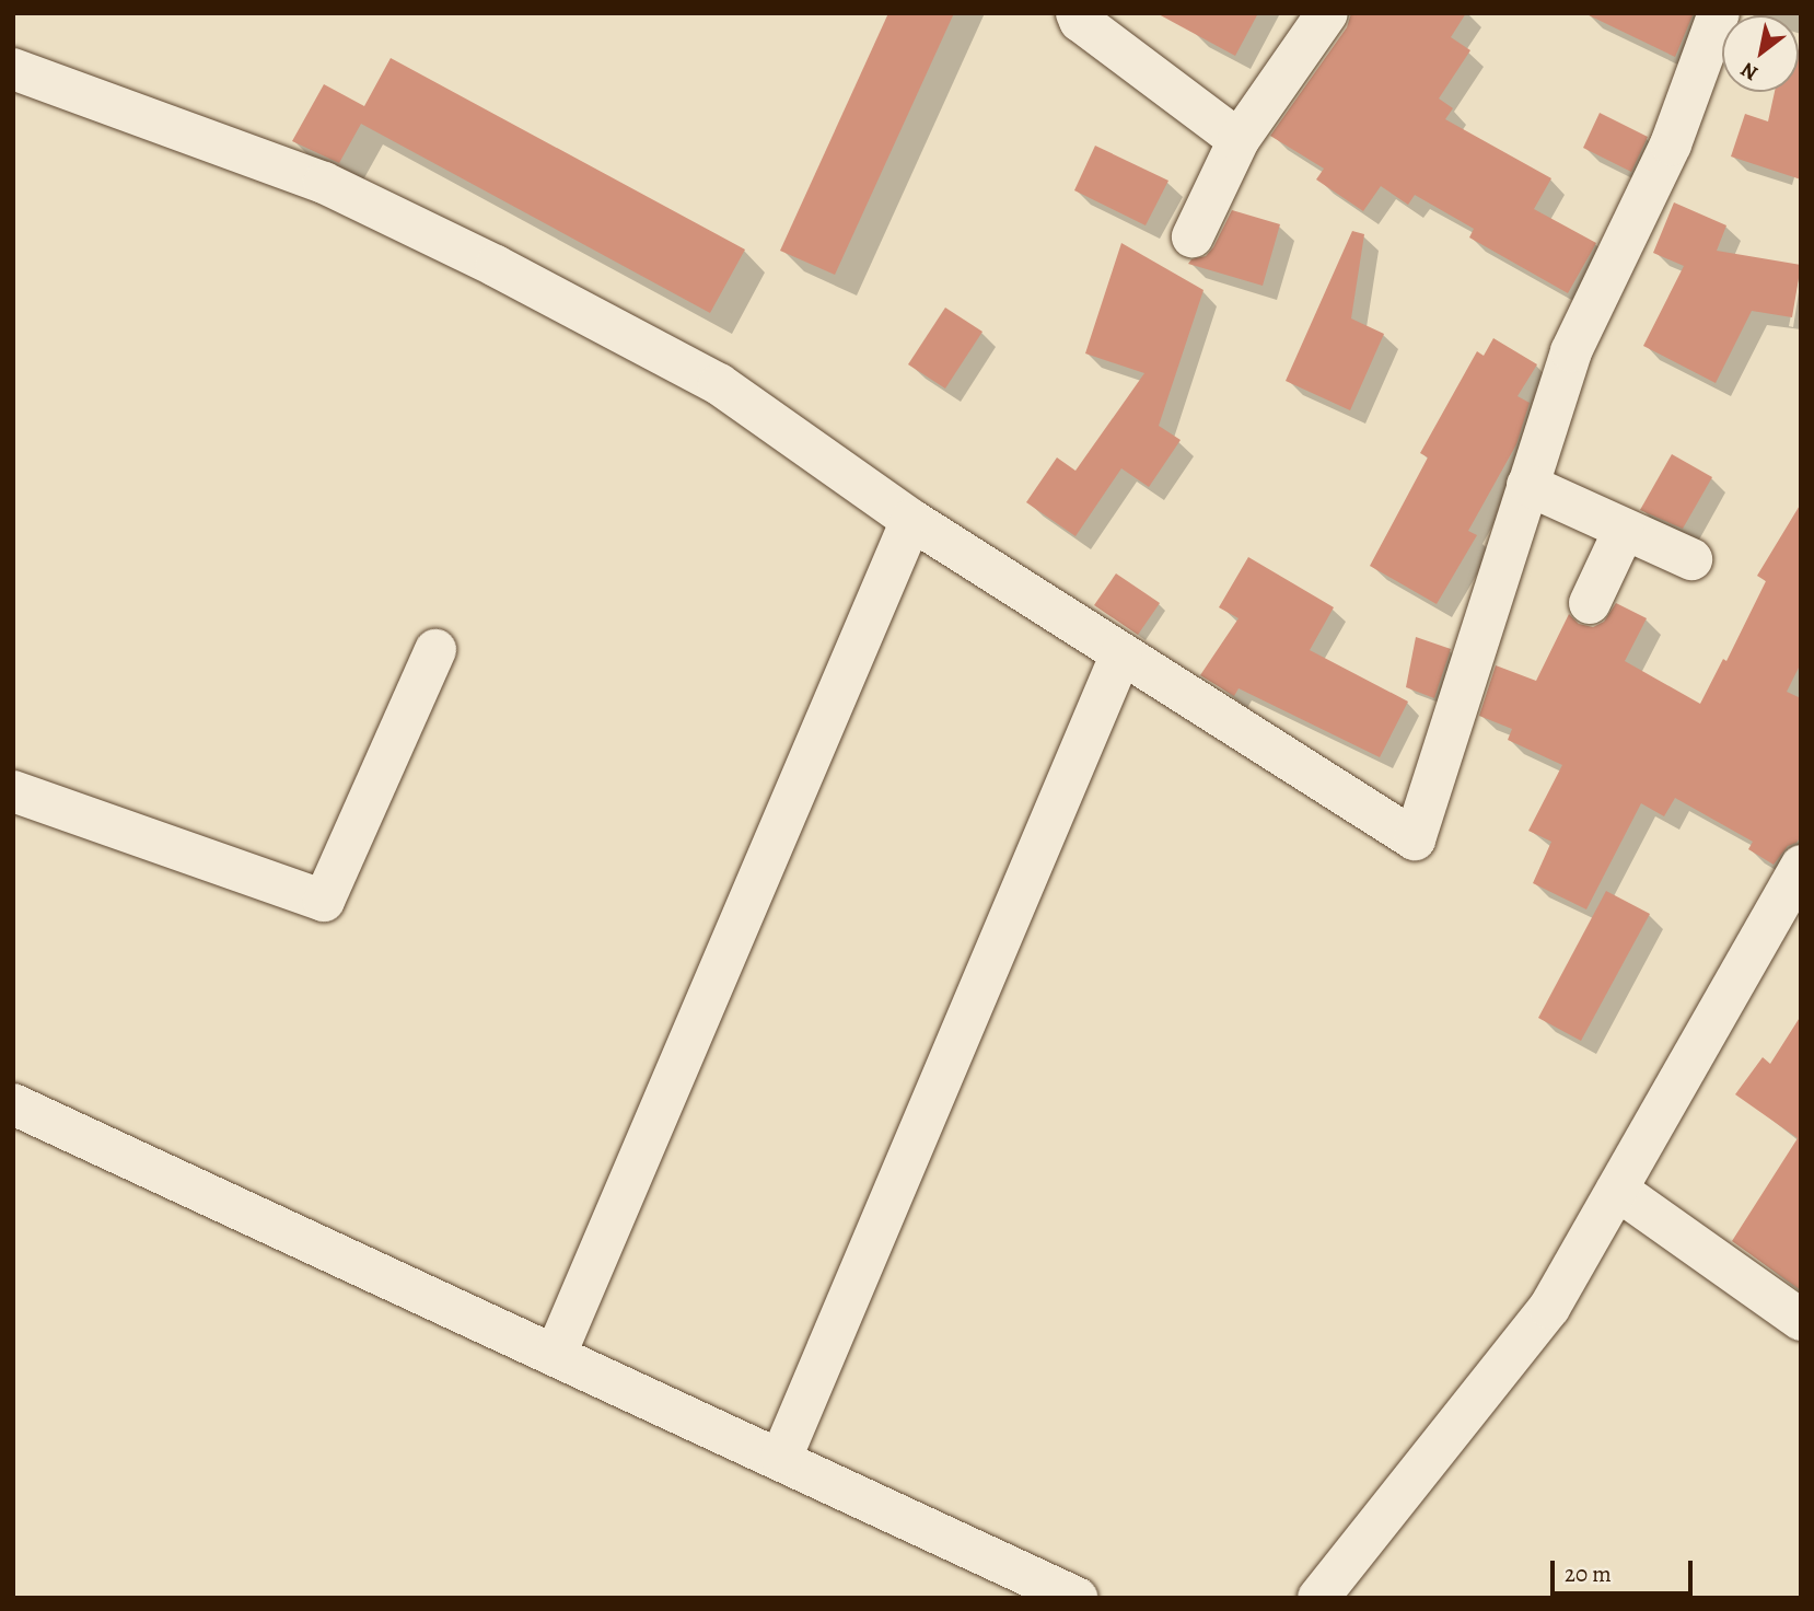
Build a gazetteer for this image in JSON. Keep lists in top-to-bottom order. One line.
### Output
{"scale_bar":"20 m","north":"bottom left"}
